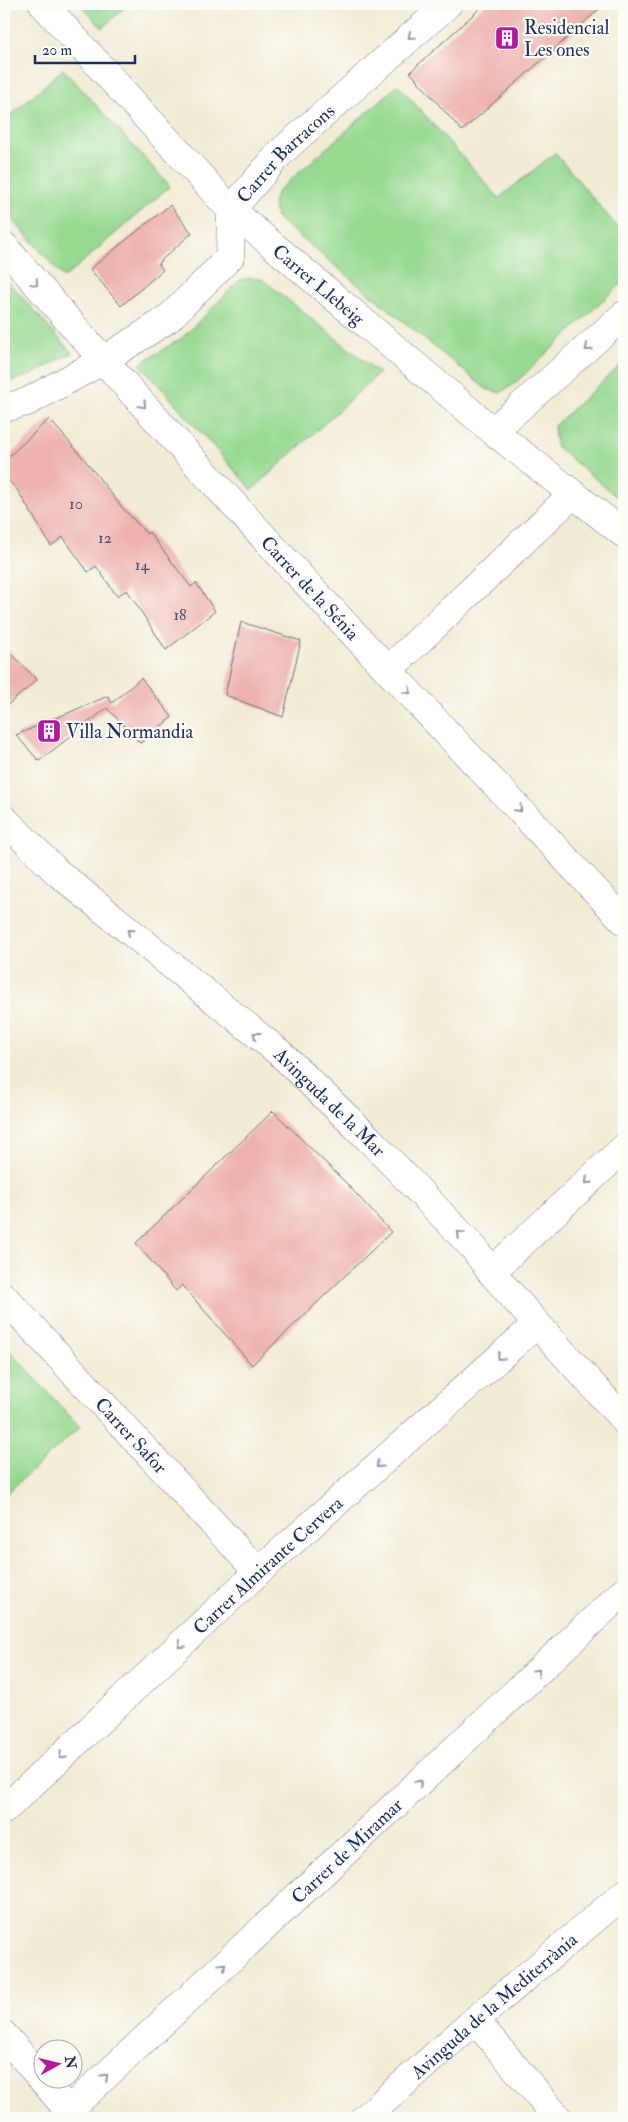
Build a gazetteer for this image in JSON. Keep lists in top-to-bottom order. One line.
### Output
{"streets":{"street":["Carrer Barracons","Carrer Llebeig","Carrer de la Sénia","Avinguda de la Mar","Carrer Safor","Carrer Almirante Cervera","Carrer de Miramar","Avinguda de la Mediterrània"]},"crossings":[["Carrer Barracons","Carrer Llebeig"],["Carrer Barracons","Carrer de la Sénia"],["Avinguda de la Mar","Carrer Almirante Cervera"],["Carrer Safor","Carrer Almirante Cervera"]],"one_way":["Carrer Barracons","Carrer de la Sénia","Avinguda de la Mar","Carrer Almirante Cervera","Carrer de Miramar"],"places":{"building":["Residencial Les ones","Villa Normandia"]},"house_numbers":["10","12","14","18"],"scale_bar":"20 m","north":"right"}
